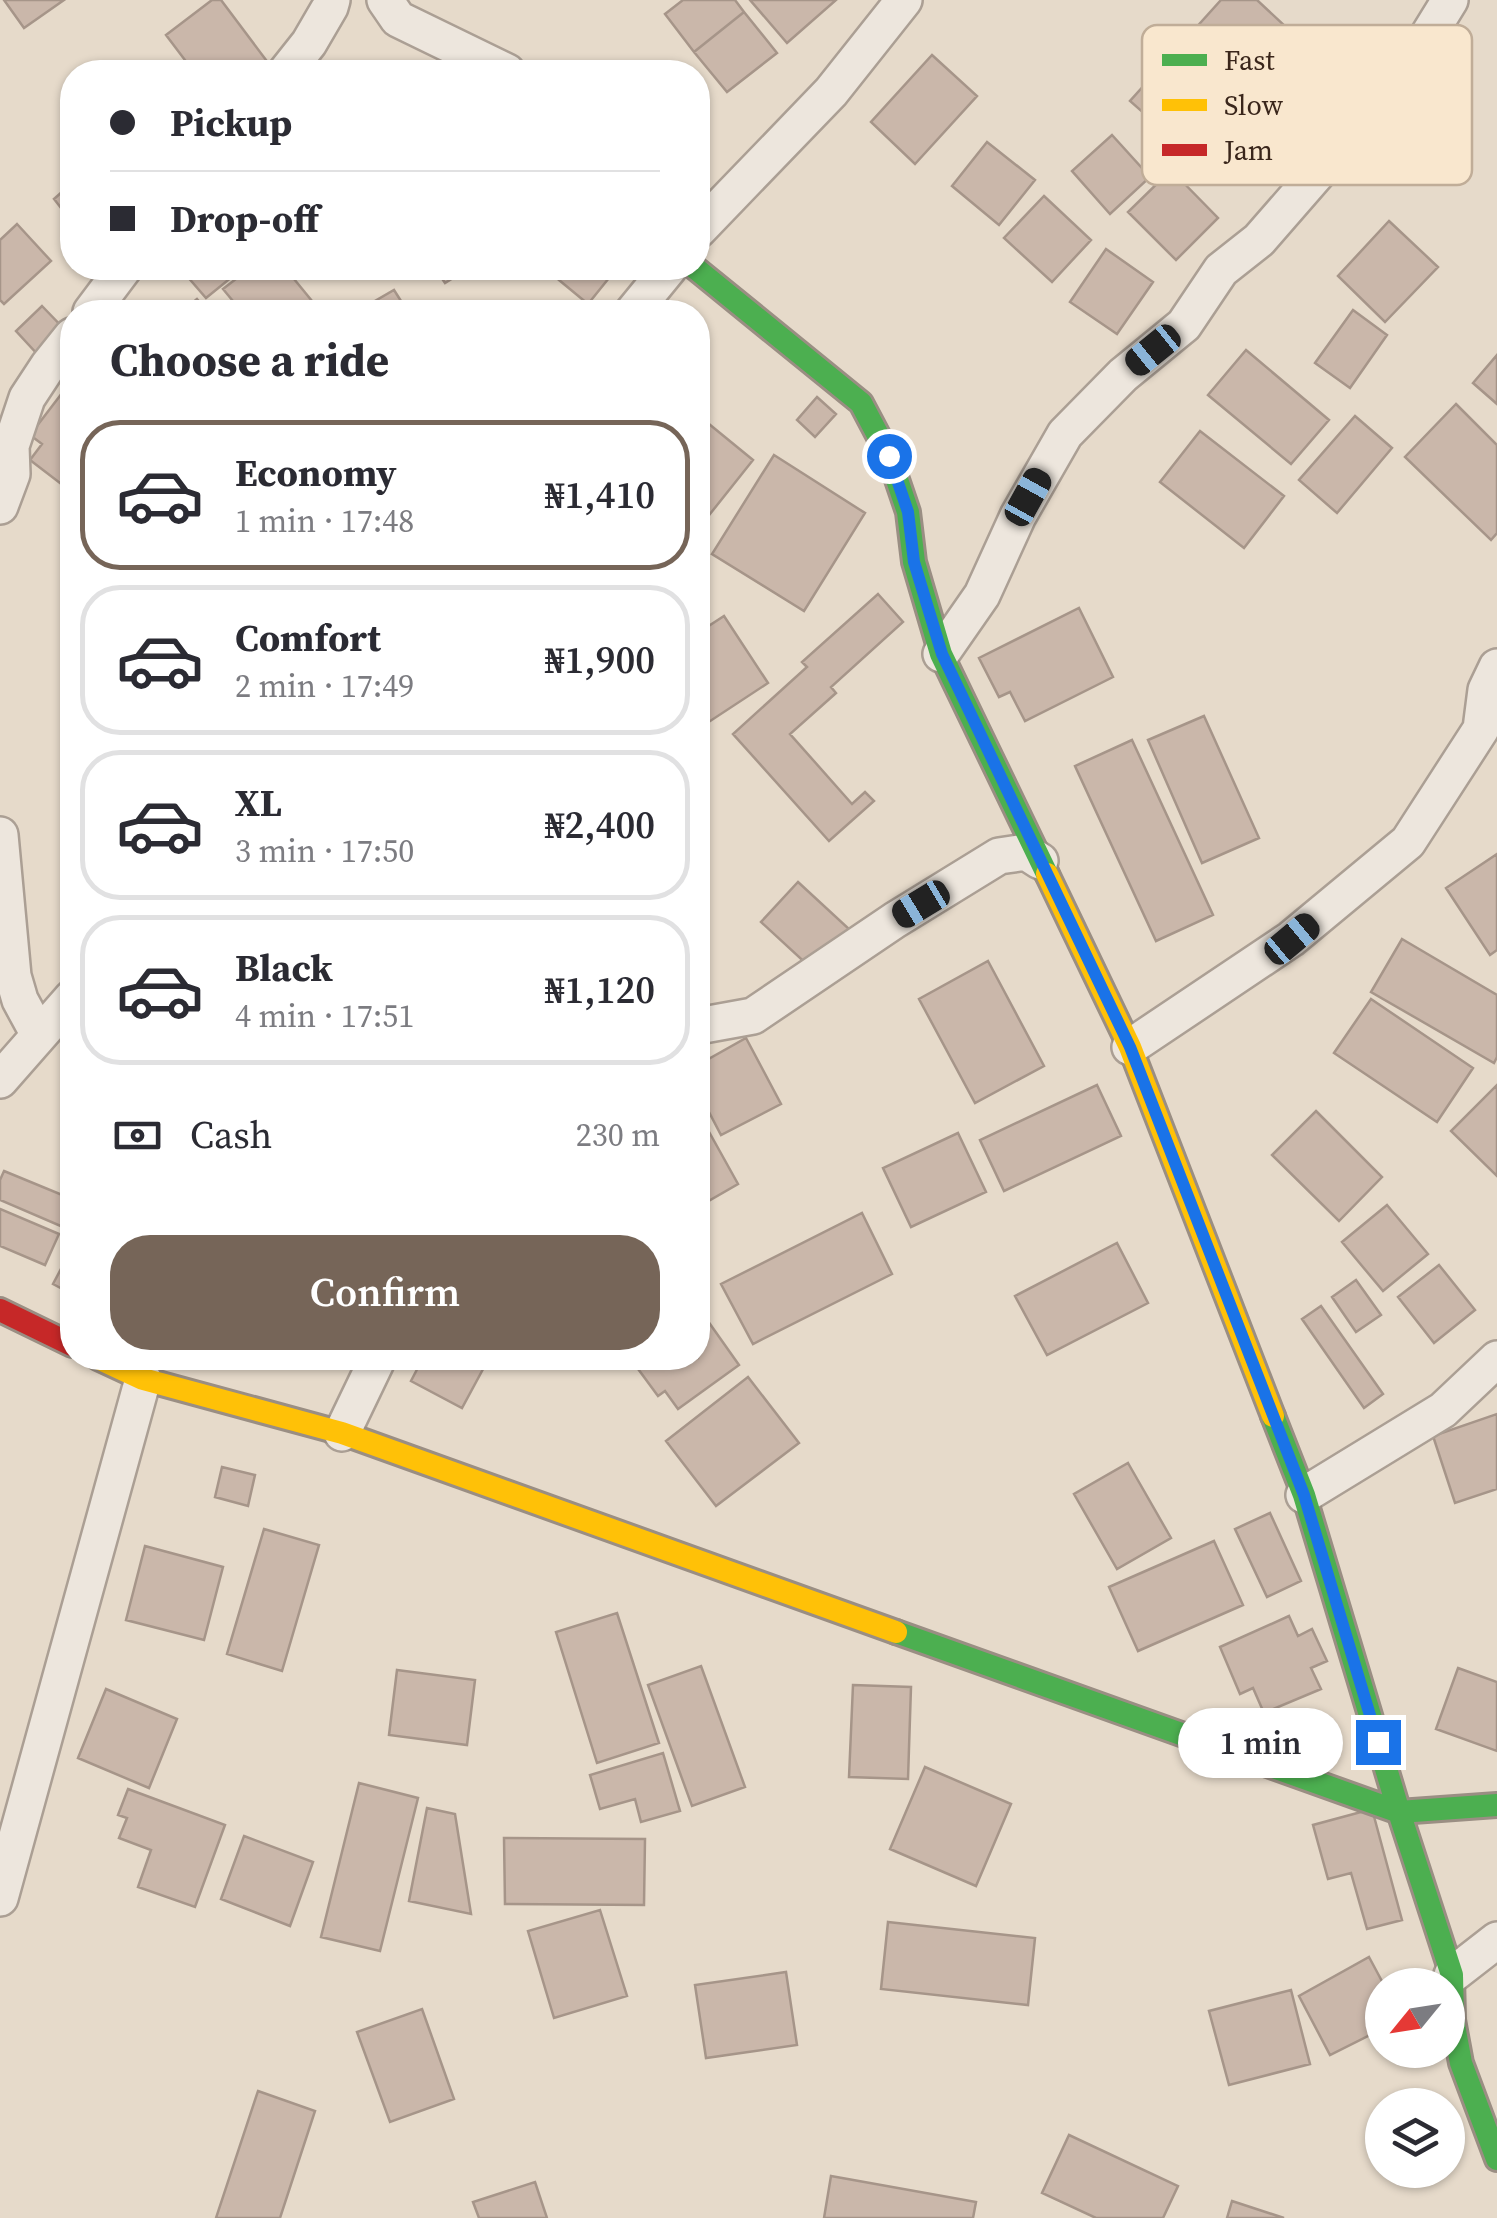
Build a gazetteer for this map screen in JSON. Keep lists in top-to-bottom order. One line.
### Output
{"legend":["Fast","Slow","Jam"],"north":"bottom left","page":{"banner":["Pickup","Drop-off"],"heading":"Choose a ride","list":[{"name":"Economy","note":"1 min · 17:48","value":"₦1,410"},{"name":"Comfort","note":"2 min · 17:49","value":"₦1,900"},{"name":"XL","note":"3 min · 17:50","value":"₦2,400"},{"name":"Black","note":"4 min · 17:51","value":"₦1,120"}],"pay":["Cash","230 m"],"buttons":"Confirm","bubble":"1 min"}}
